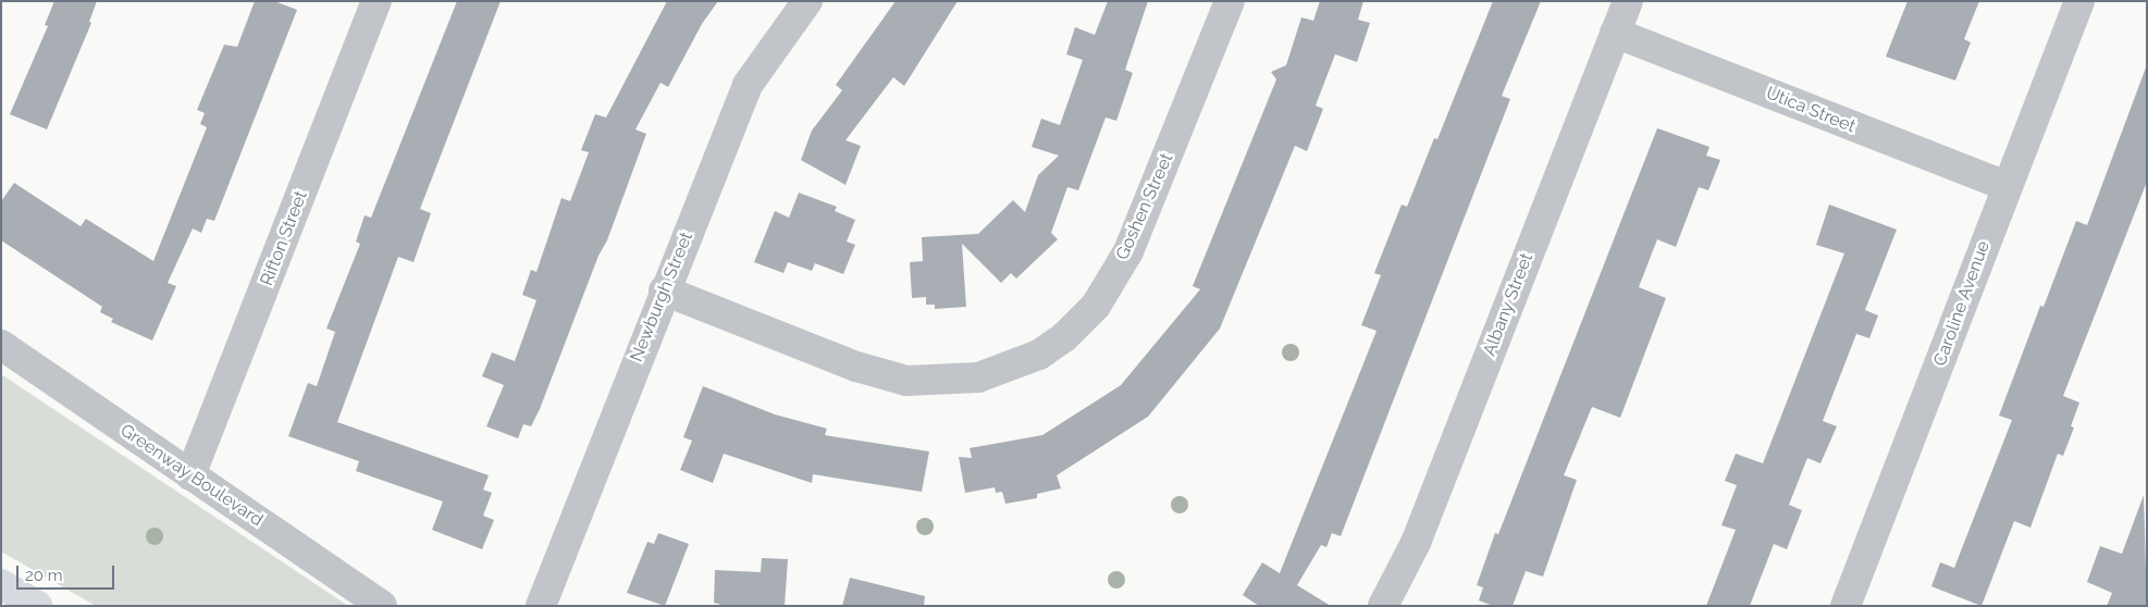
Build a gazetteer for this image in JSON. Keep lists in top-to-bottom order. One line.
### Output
{"streets":{"street":["Utica Street","Goshen Street","Rifton Street","Newburgh Street","Caroline Avenue","Albany Street","Greenway Boulevard"]},"crossings":[["Utica Street","Caroline Avenue"],["Utica Street","Albany Street"],["Goshen Street","Newburgh Street"],["Rifton Street","Greenway Boulevard"]],"scale_bar":"20 m"}
